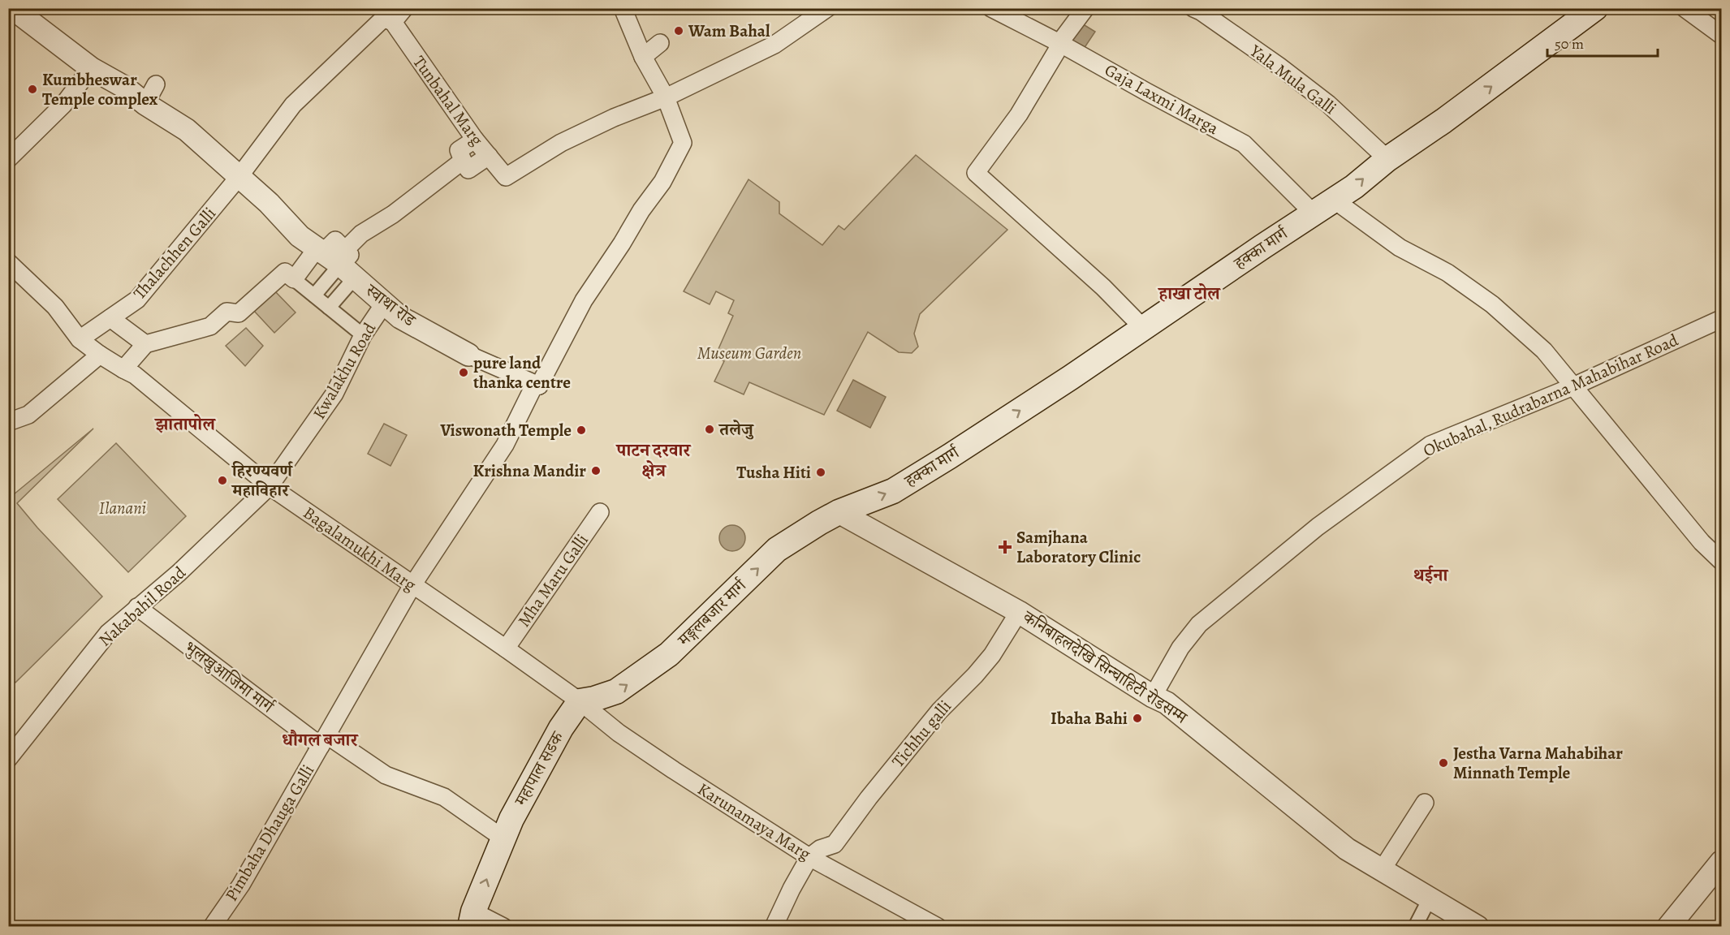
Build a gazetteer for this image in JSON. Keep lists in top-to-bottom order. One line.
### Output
{"streets":{"main road":["हक्का मार्ग","मङ्गलबजार मार्ग","महापाल सडक"],"street":["Yala Mula Galli","Gaja Laxmi Marga","Tunbahal Marg","Thalachhen Galli","स्वाथा रोड","Kwalakhu Road","Okubahal, Rudrabarna Mahabihar Road","Bagalamukhi Marg","Mha Maru Galli","Nakabahil Road","कनिबाहलदेखि सिन्चाहिटी रोडसम्म","भुलखुआजिमा मार्ग","Tichhu galli","Karunamaya Marg","Pimbaha Dhauga Galli"]},"crossings":[["Yala Mula Galli","हक्का मार्ग"],["Gaja Laxmi Marga","हक्का मार्ग"],["Tunbahal Marg","Thalachhen Galli"],["Tunbahal Marg","Pimbaha Dhauga Galli"],["हक्का मार्ग","मङ्गलबजार मार्ग"],["हक्का मार्ग","कनिबाहलदेखि सिन्चाहिटी रोडसम्म"],["Thalachhen Galli","स्वाथा रोड"],["Thalachhen Galli","Bagalamukhi Marg"],["स्वाथा रोड","Kwalakhu Road"],["Kwalakhu Road","Bagalamukhi Marg"],["Kwalakhu Road","Nakabahil Road"],["Okubahal, Rudrabarna Mahabihar Road","कनिबाहलदेखि सिन्चाहिटी रोडसम्म"],["Bagalamukhi Marg","Mha Maru Galli"],["Bagalamukhi Marg","Nakabahil Road"],["Bagalamukhi Marg","मङ्गलबजार मार्ग"],["Bagalamukhi Marg","महापाल सडक"],["Bagalamukhi Marg","Karunamaya Marg"],["Bagalamukhi Marg","Pimbaha Dhauga Galli"],["Nakabahil Road","भुलखुआजिमा मार्ग"],["मङ्गलबजार मार्ग","कनिबाहलदेखि सिन्चाहिटी रोडसम्म"],["मङ्गलबजार मार्ग","महापाल सडक"],["मङ्गलबजार मार्ग","Karunamaya Marg"],["कनिबाहलदेखि सिन्चाहिटी रोडसम्म","Tichhu galli"],["भुलखुआजिमा मार्ग","महापाल सडक"],["भुलखुआजिमा मार्ग","Pimbaha Dhauga Galli"],["Tichhu galli","Karunamaya Marg"],["महापाल सडक","Karunamaya Marg"]],"one_way":["हक्का मार्ग","मङ्गलबजार मार्ग","महापाल सडक"],"districts":["हाखा टोल","झातापोल","पाटन दरवार क्षेत्र","थईना","धौगल बजार"],"parks":["Museum Garden","Ilanani"],"places":{"other":["Wam Bahal","Kumbheswar Temple complex","pure land thanka centre","तलेजु","Viswonath Temple","Krishna Mandir","Tusha Hiti","हिरण्यवर्ण महाविहार","Ibaha Bahi","Jestha Varna Mahabihar Minnath Temple"],"health":["Samjhana Laboratory Clinic"]},"scale_bar":"50 m"}
